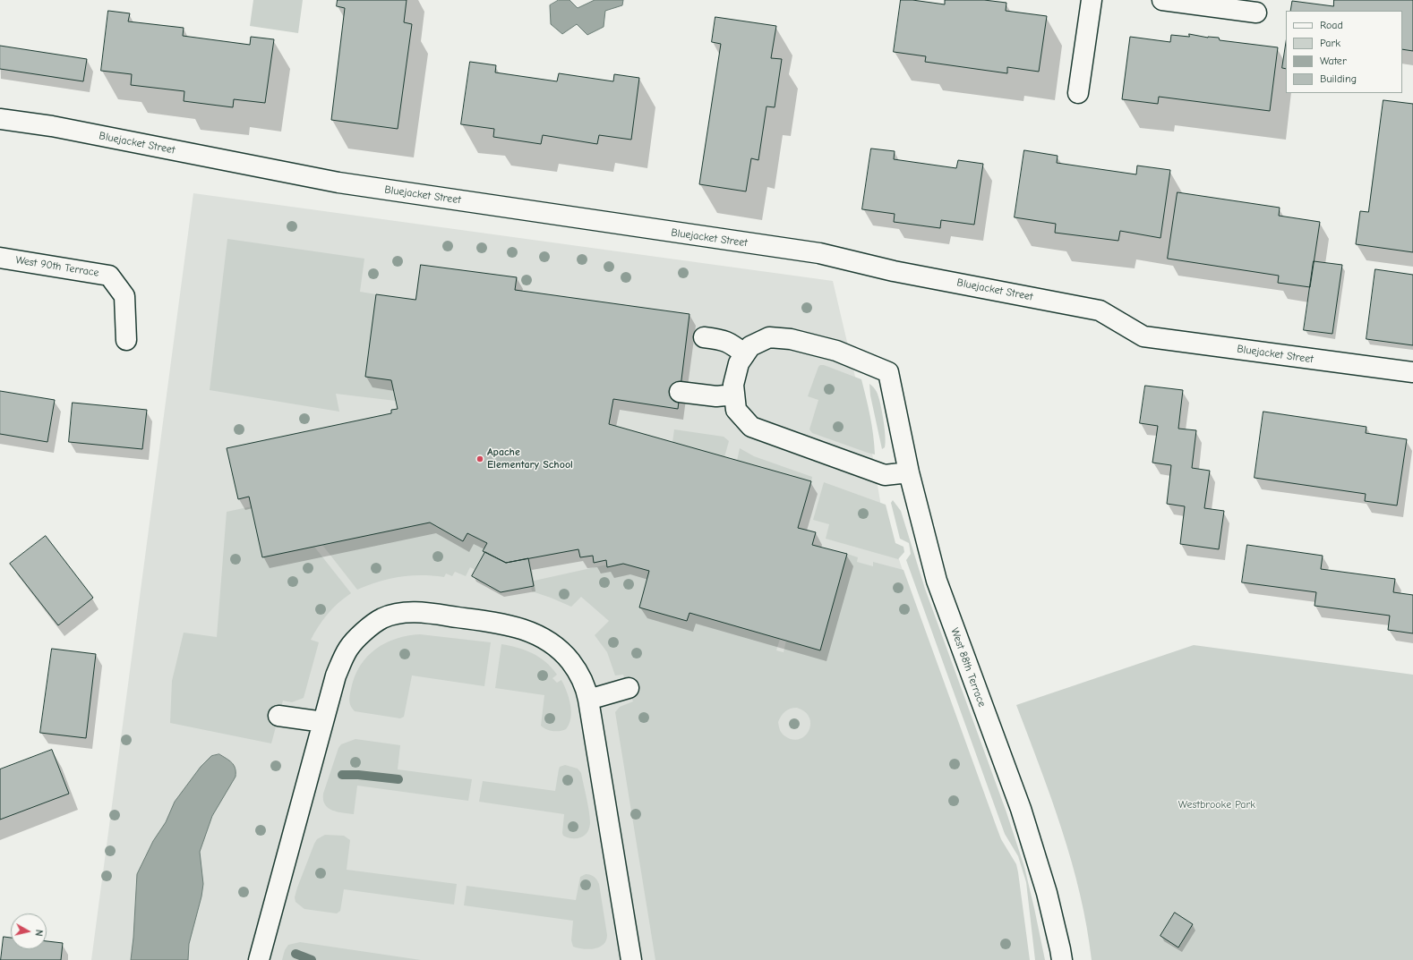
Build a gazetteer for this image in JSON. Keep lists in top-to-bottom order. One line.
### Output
{"streets":{"street":["Bluejacket Street","West 90th Terrace","West 88th Terrace"]},"parks":["Westbrooke Park"],"places":["Apache Elementary School"],"legend":["Road","Park","Water","Building"],"north":"right"}
